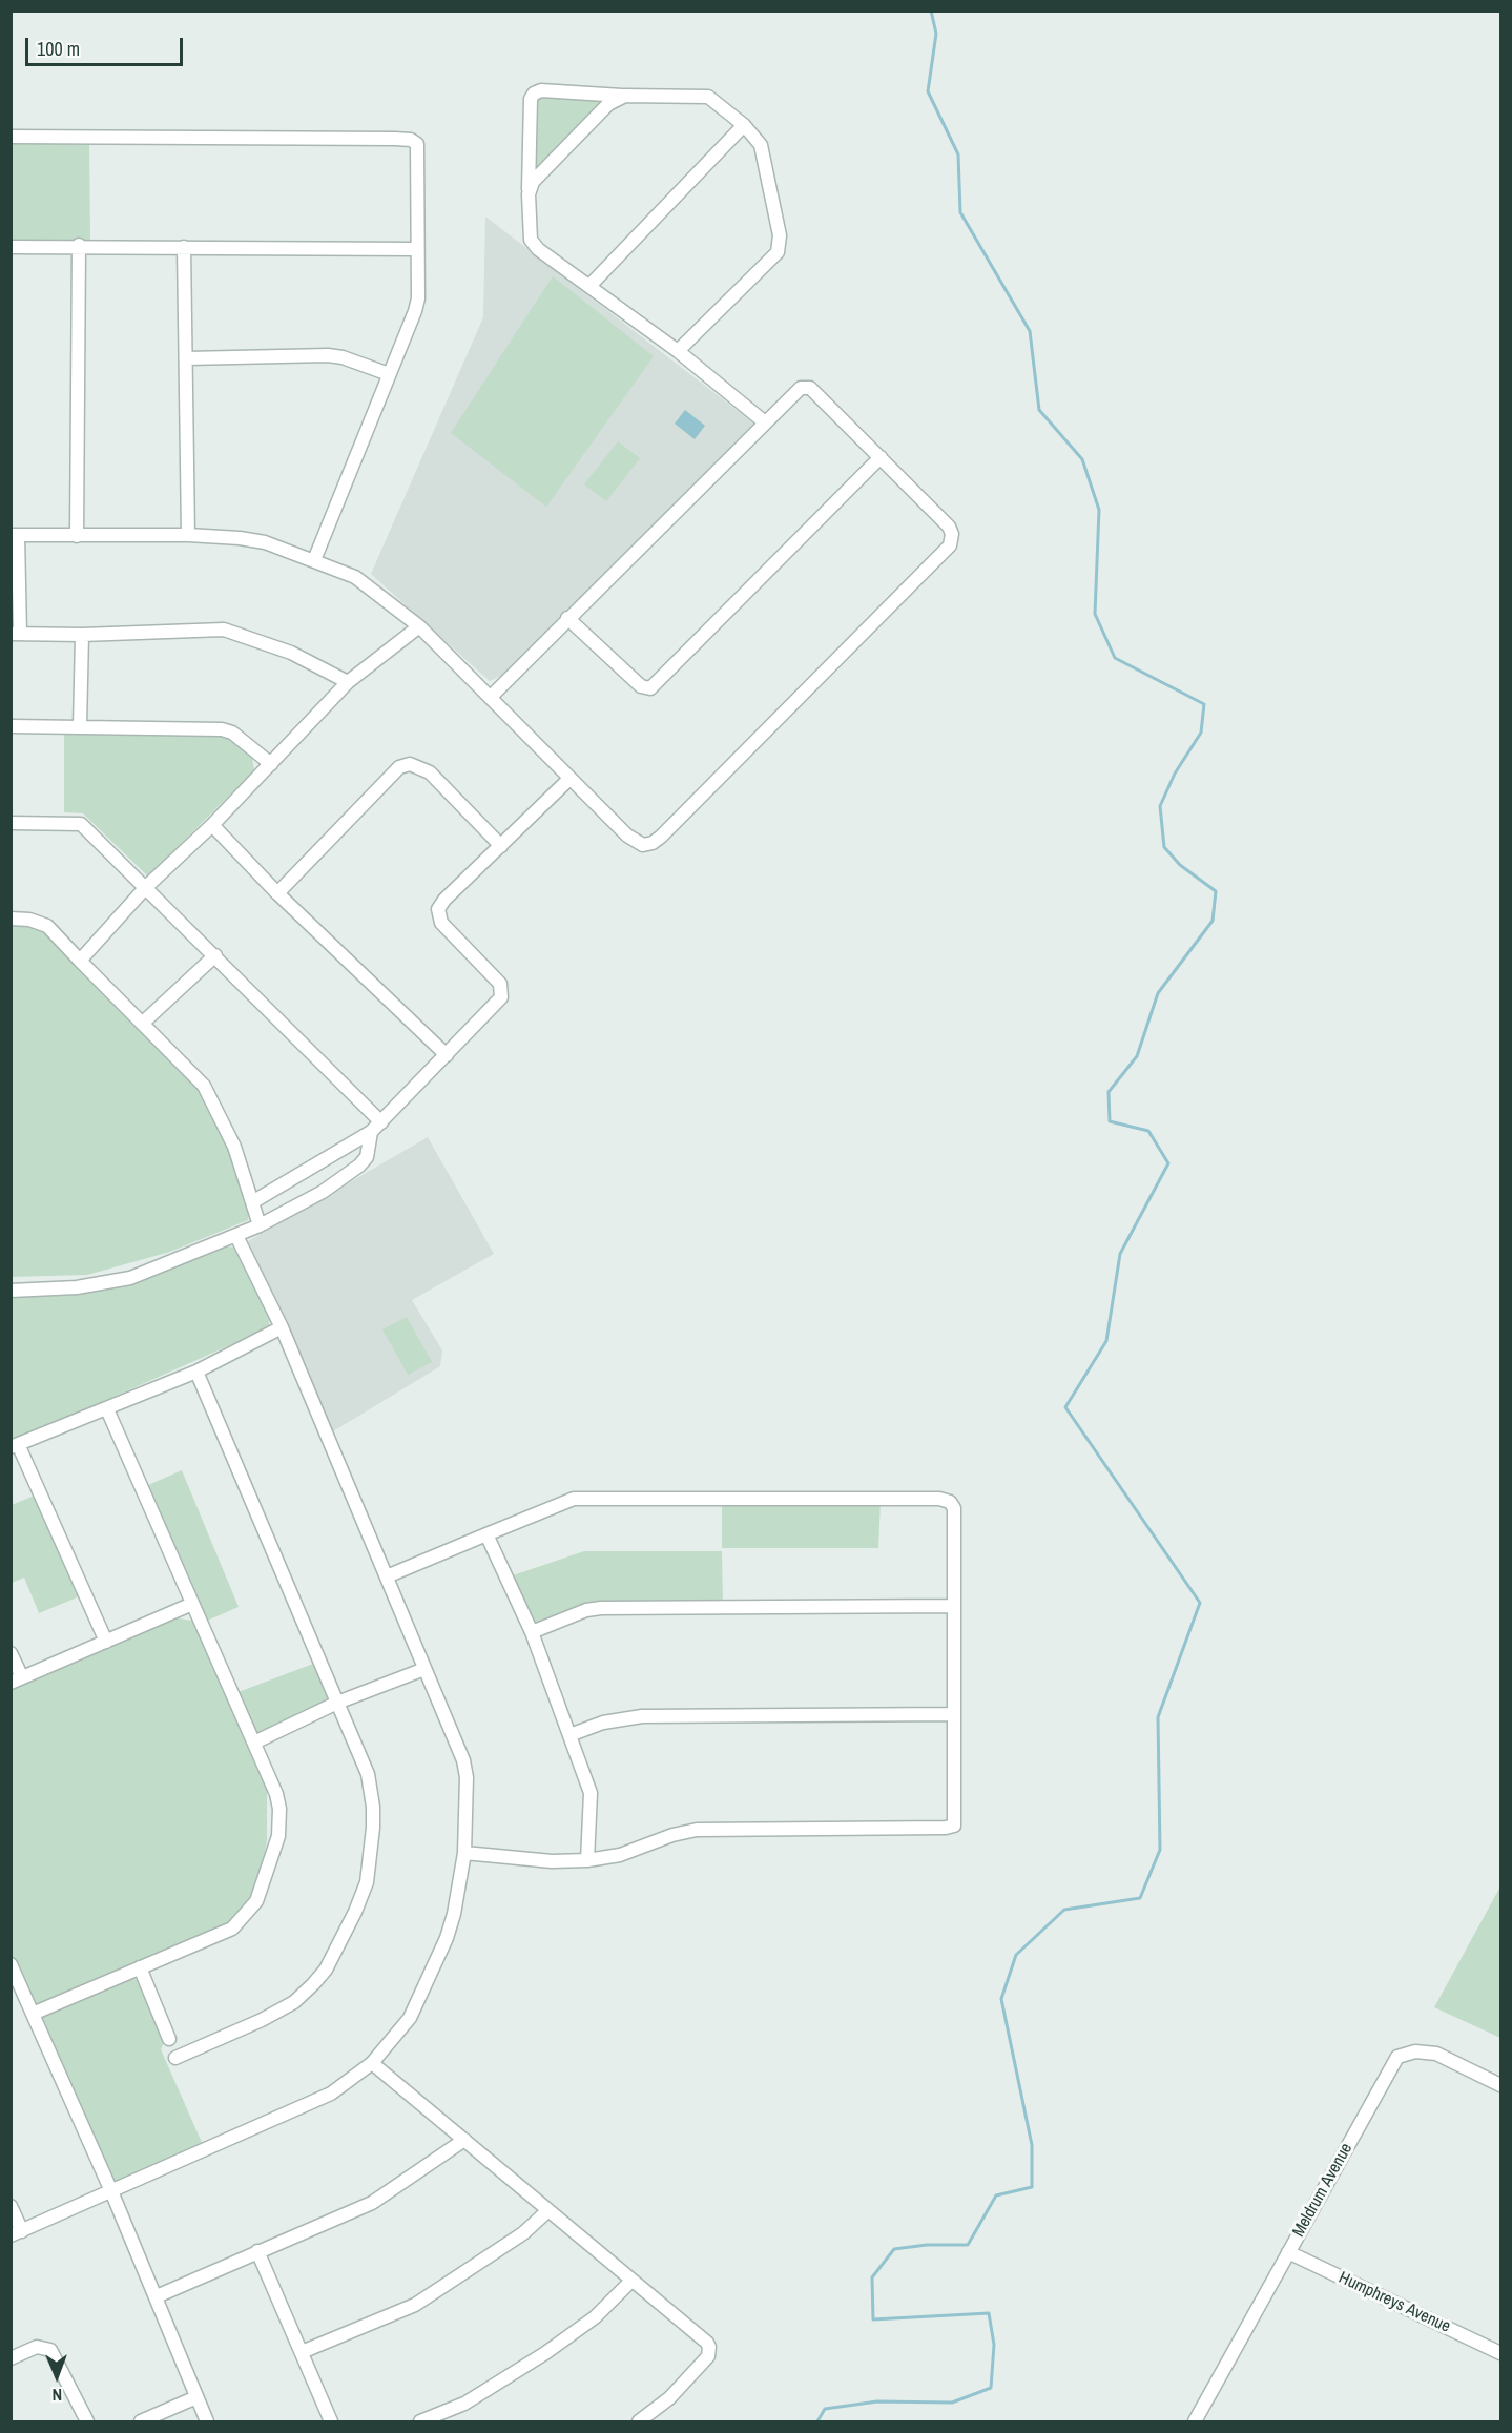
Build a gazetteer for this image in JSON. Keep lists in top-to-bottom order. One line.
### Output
{"streets":{"street":["Meldrum Avenue","Humphreys Avenue"]},"crossings":[["Meldrum Avenue","Humphreys Avenue"]],"scale_bar":"100 m","north":"bottom"}
